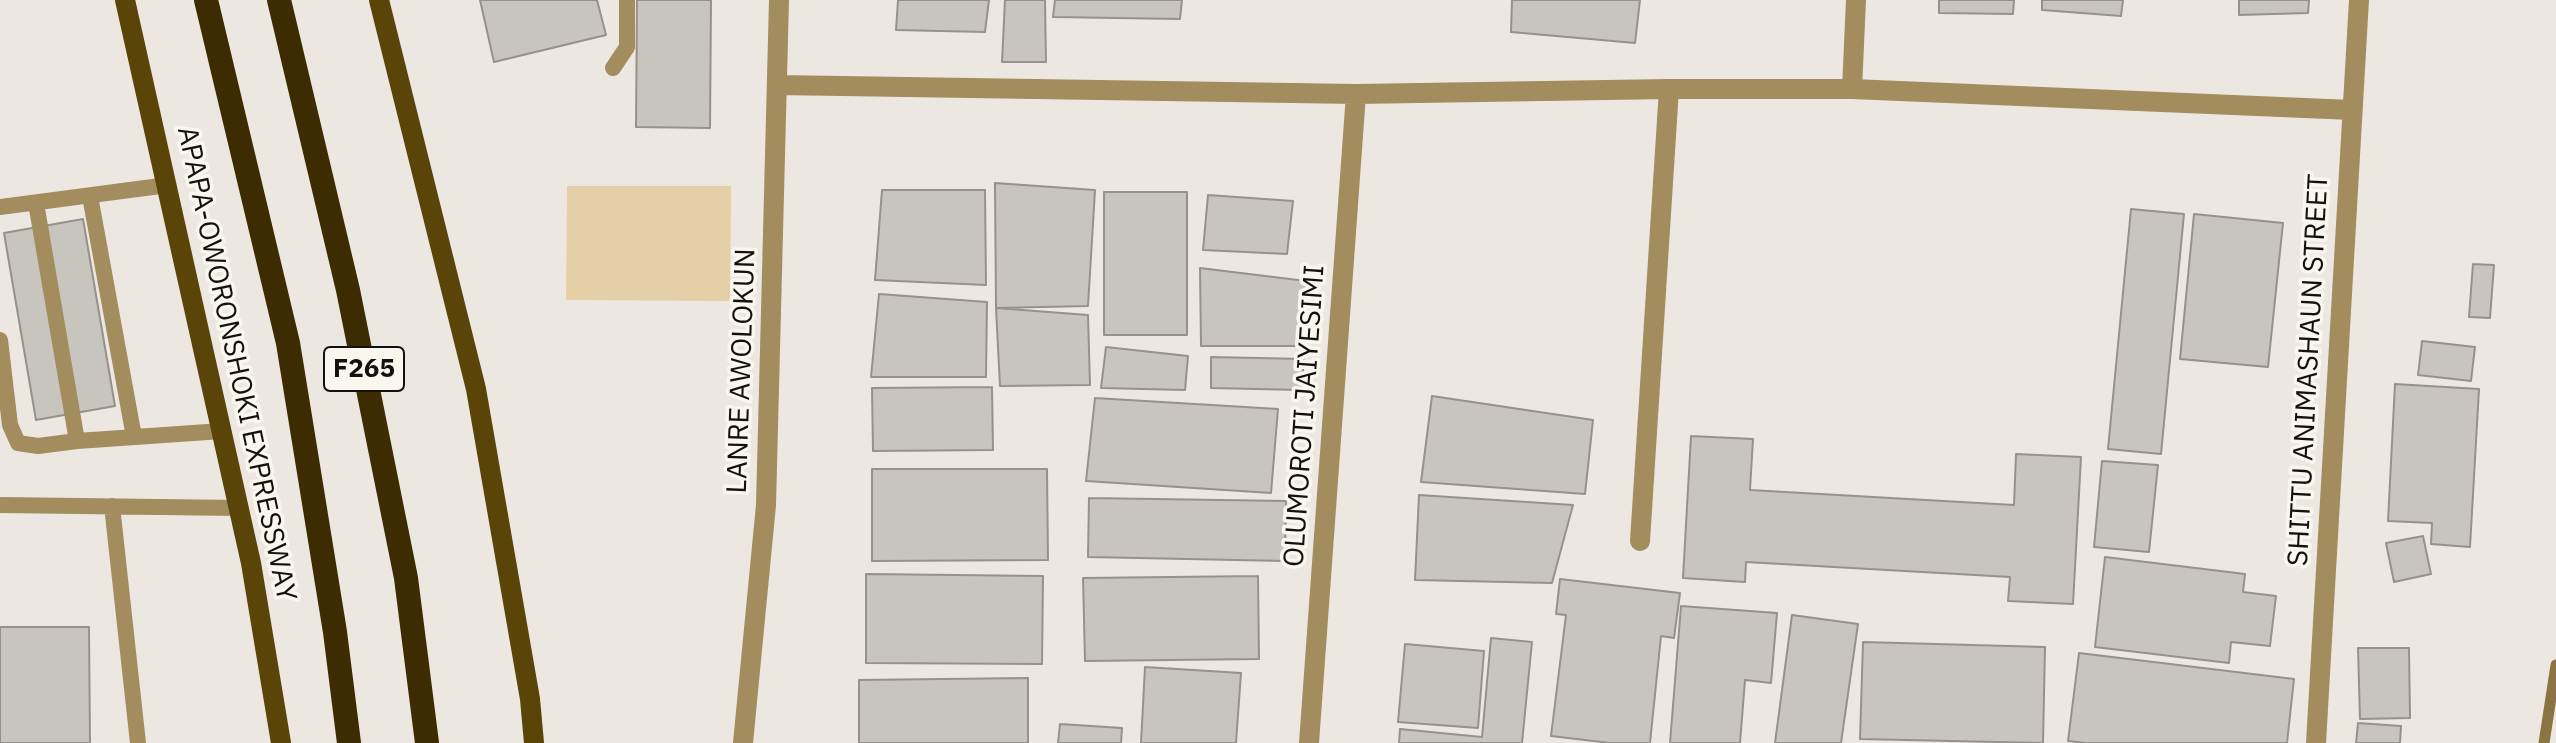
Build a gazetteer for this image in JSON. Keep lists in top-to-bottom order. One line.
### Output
{"streets":{"highway":["APAPA-OWORONSHOKI EXPRESSWAY","F265"],"street":["SHITTU ANIMASHAUN STREET","LANRE AWOLOKUN","OLUMOROTI JAIYESIMI"]}}
